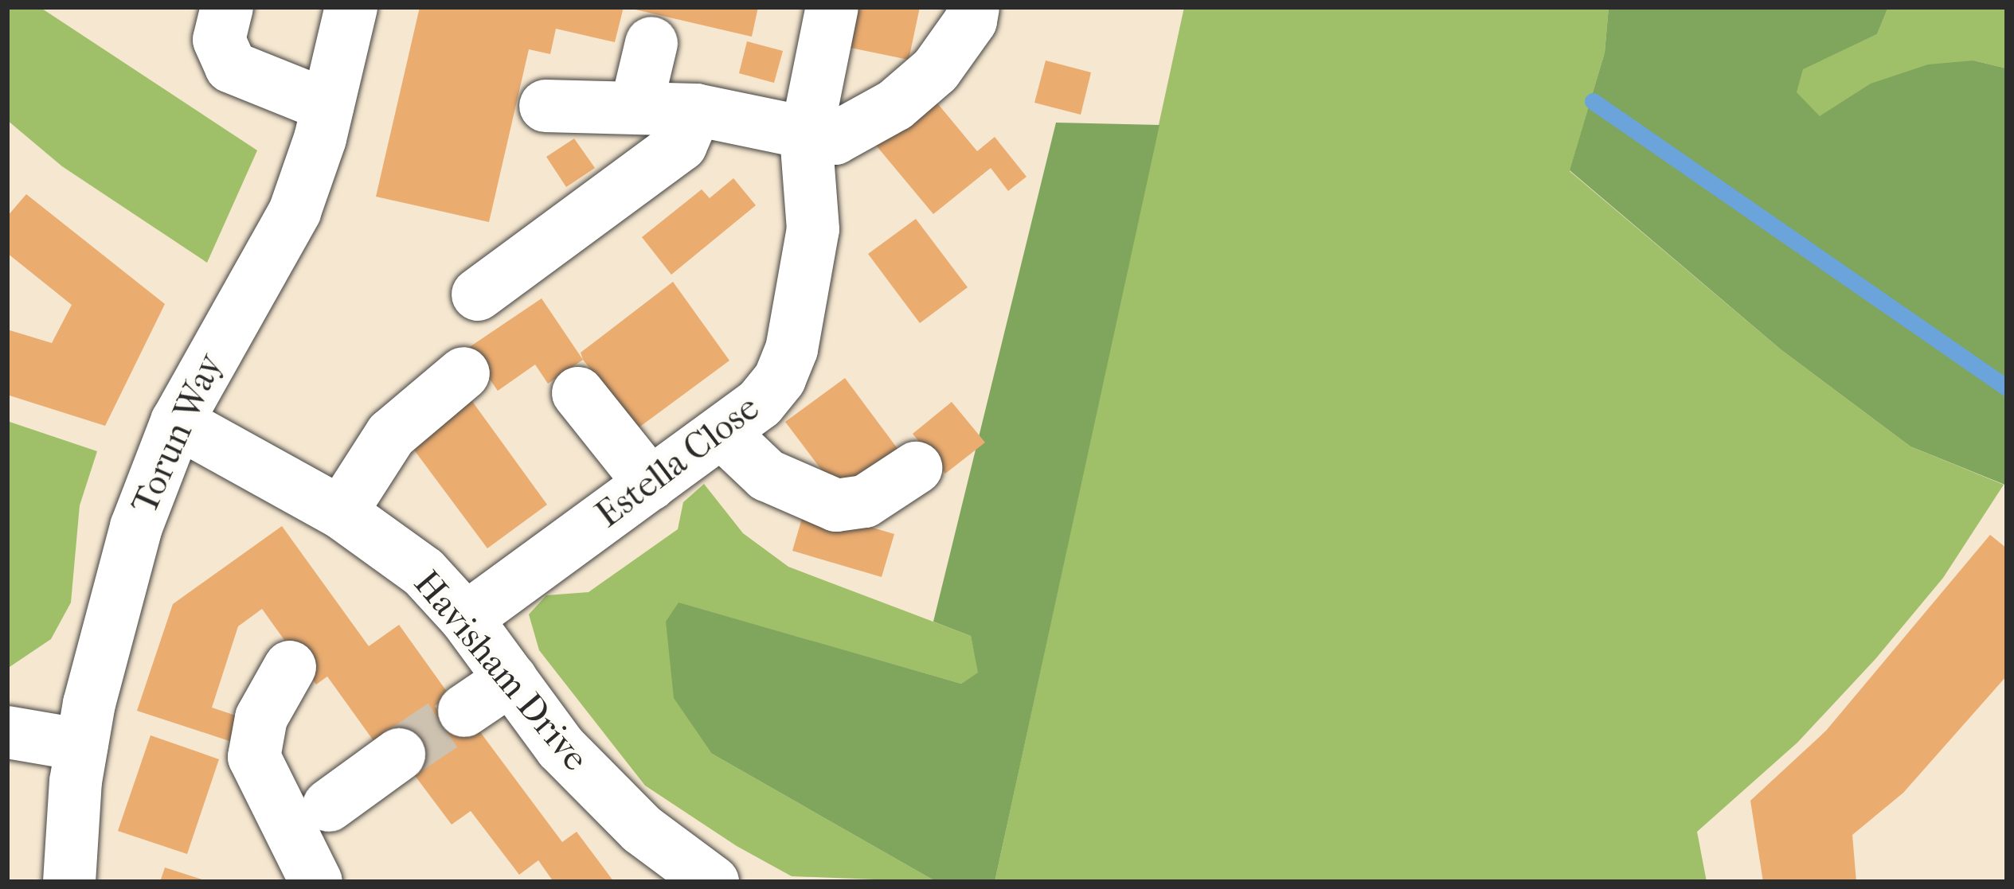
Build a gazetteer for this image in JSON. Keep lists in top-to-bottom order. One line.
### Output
{"streets":{"street":["Torun Way","Estella Close","Havisham Drive"]},"crossings":[["Torun Way","Havisham Drive"],["Estella Close","Havisham Drive"]]}
